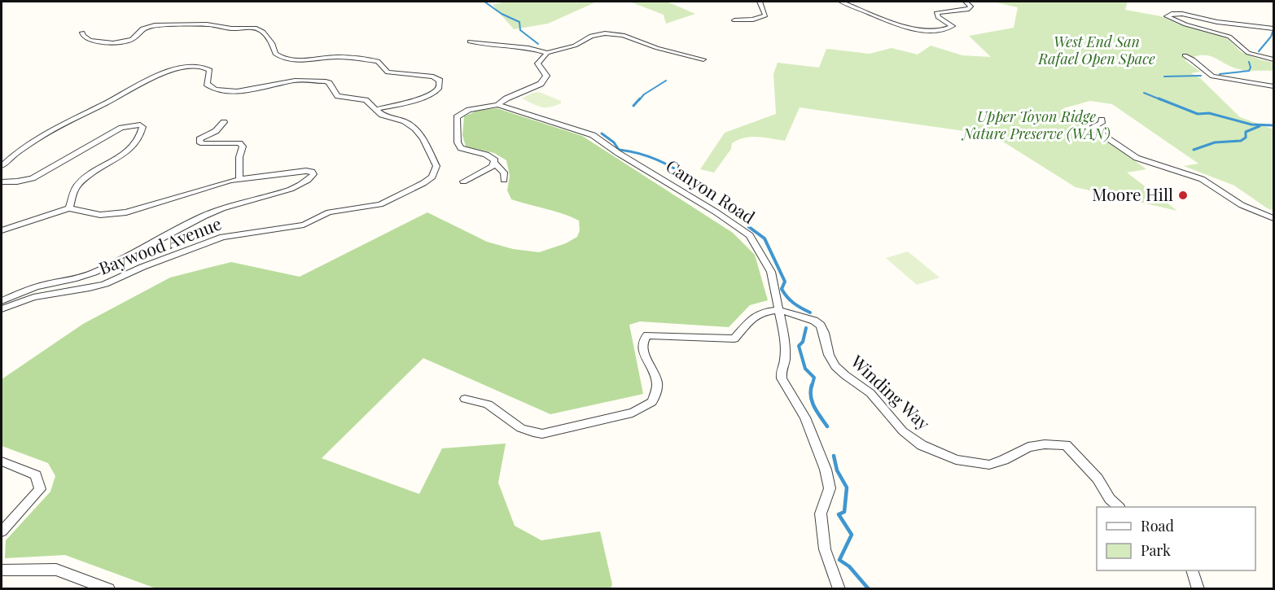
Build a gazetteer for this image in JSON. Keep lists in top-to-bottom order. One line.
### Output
{"streets":{"street":["Canyon Road","Baywood Avenue","Winding Way"]},"crossings":[["Canyon Road","Winding Way"]],"parks":["West End San Rafael Open Space","Upper Toyon Ridge Nature Preserve (WAN)"],"places":["Moore Hill"],"legend":["Road","Park"]}
